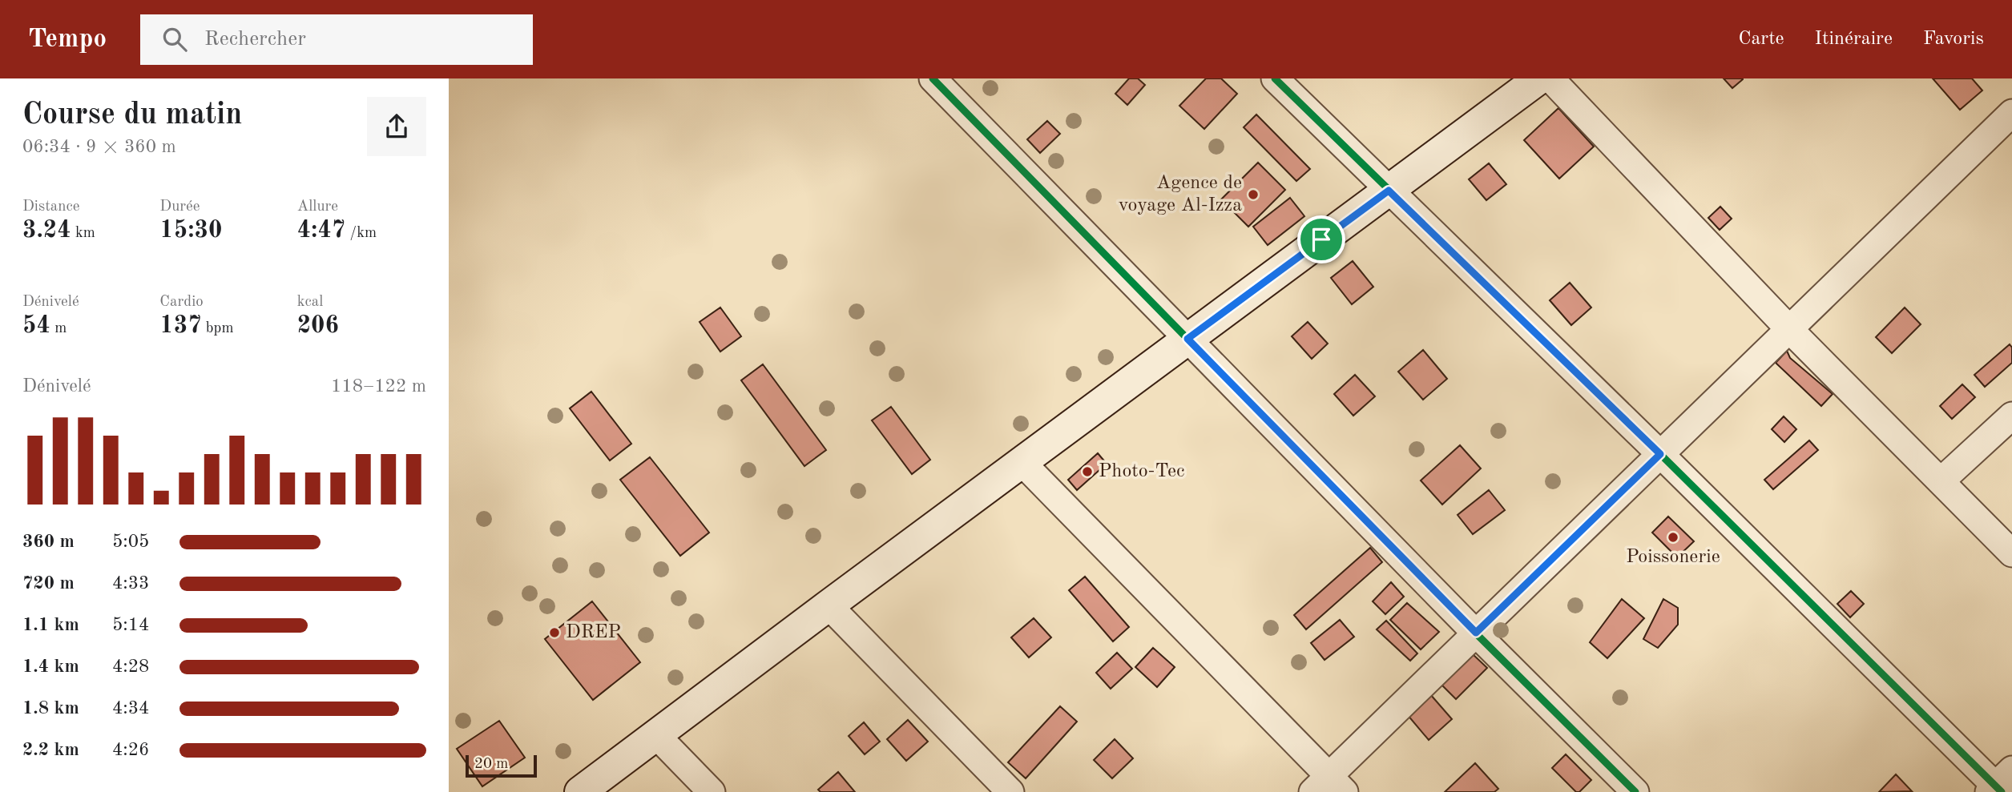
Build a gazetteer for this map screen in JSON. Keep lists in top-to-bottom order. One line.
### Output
{"places":["Agence de voyage Al-Izza","Photo-Tec","Poissonerie","DREP"],"scale_bar":"20 m","page":{"header":"Tempo","search":"Rechercher","nav":["Carte","Itinéraire","Favoris"],"heading":["Course du matin","06:34 · 9 × 360 m"],"stats":[["Distance","3.24 km"],["Durée","15:30"],["Allure","4:47 /km"],["Dénivelé","54 m"],["Cardio","137 bpm"],["kcal","206"]],"chart":["Dénivelé","118–122 m"],"list":[{"name":"360 m","note":"5:05"},{"name":"720 m","note":"4:33"},{"name":"1.1 km","note":"5:14"},{"name":"1.4 km","note":"4:28"},{"name":"1.8 km","note":"4:34"},{"name":"2.2 km","note":"4:26"}],"scale":"20 m"}}
